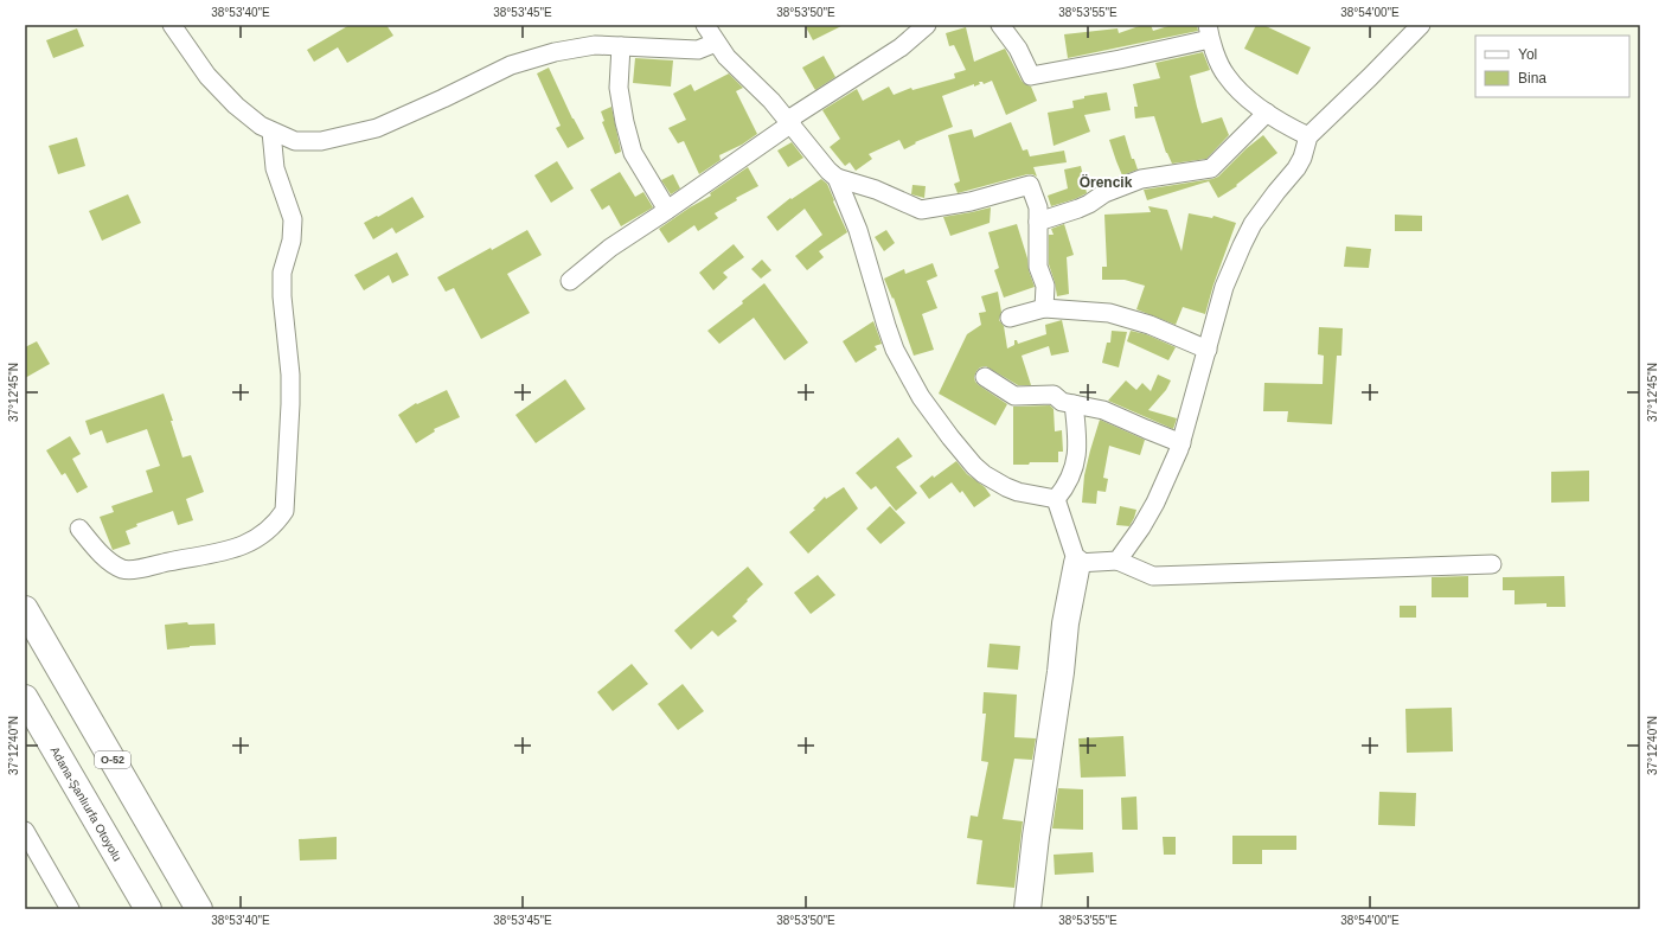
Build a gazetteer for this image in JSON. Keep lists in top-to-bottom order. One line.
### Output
{"streets":{"main road":["O-52","Adana-Şanlıurfa Otoyolu"]},"districts":["Örencik"],"legend":["Yol","Bina"],"coordinates":["38°53'40\"E","38°53'45\"E","38°53'50\"E","38°53'55\"E","38°54'00\"E","37°12'45\"N","37°12'40\"N"]}
